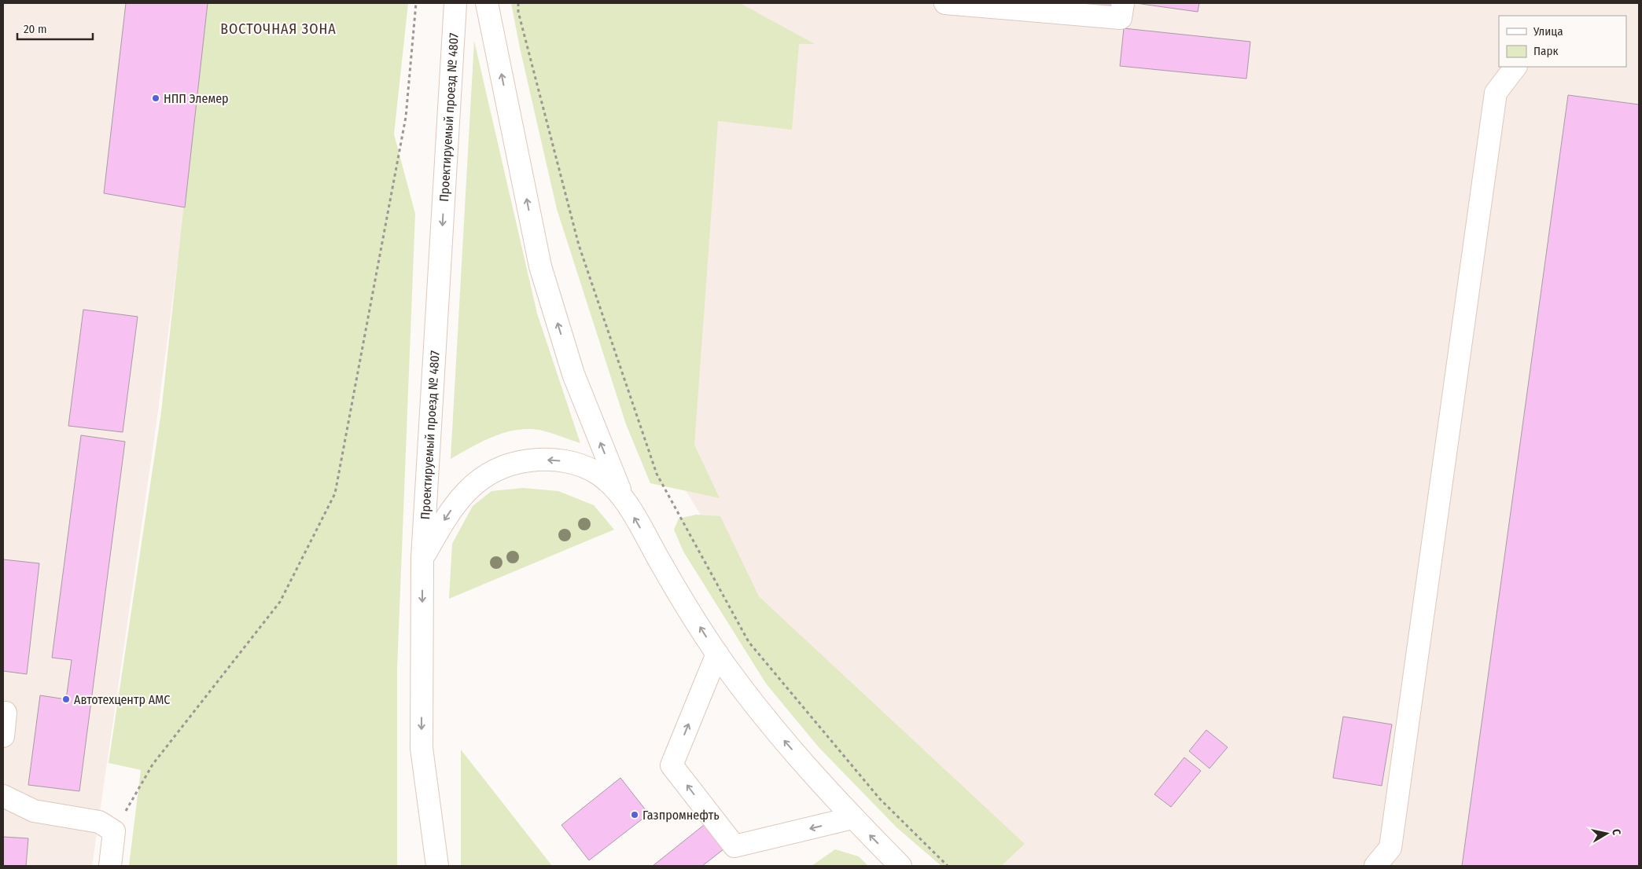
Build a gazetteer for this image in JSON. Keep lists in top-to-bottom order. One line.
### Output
{"streets":{"main road":["Проектируемый проезд № 4807"]},"districts":["ВОСТОЧНАЯ ЗОНА"],"places":["НПП Элемер","Автотехцентр АМС","Газпромнефть"],"legend":["Улица","Парк"],"scale_bar":"20 m","north":"right"}
